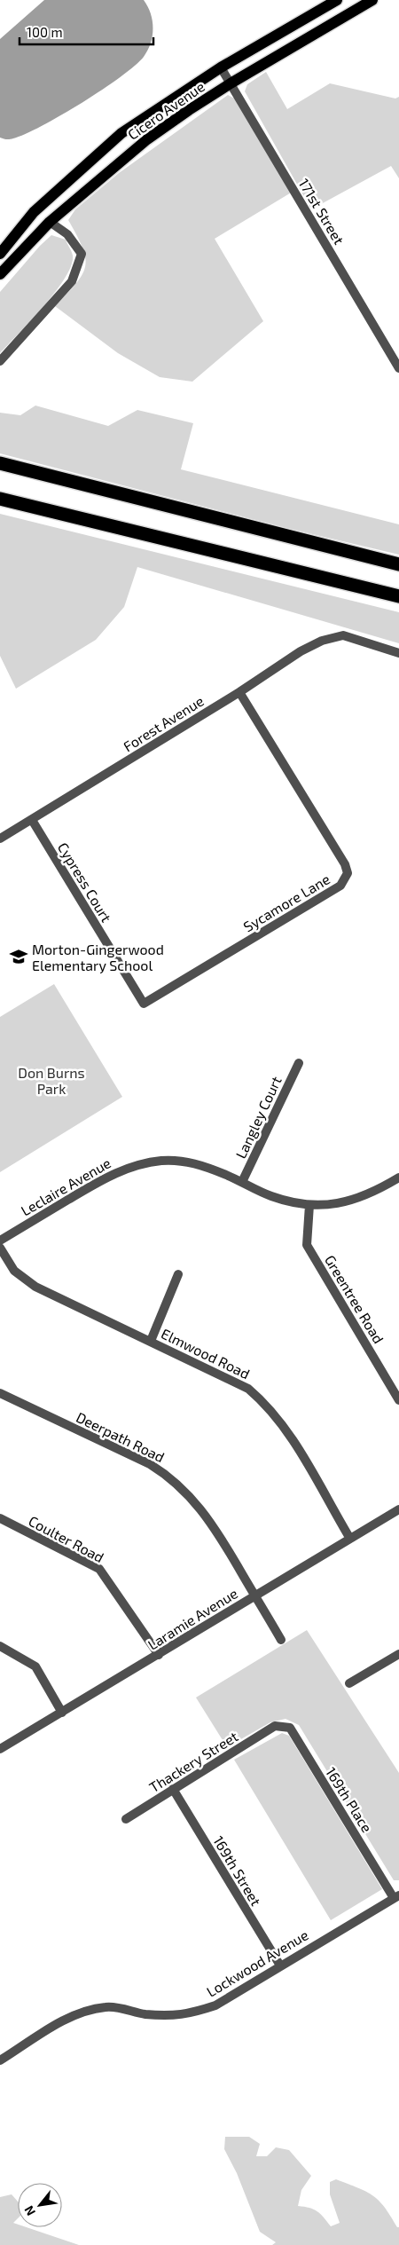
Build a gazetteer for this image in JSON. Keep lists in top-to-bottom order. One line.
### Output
{"streets":{"main road":["Cicero Avenue"],"street":["171st Street","Forest Avenue","Cypress Court","Sycamore Lane","Langley Court","Leclaire Avenue","Greentree Road","Elmwood Road","Deerpath Road","Coulter Road","Laramie Avenue","Thackery Street","169th Place","169th Street","Lockwood Avenue"]},"crossings":[["Cicero Avenue","171st Street"],["Forest Avenue","Cypress Court"],["Forest Avenue","Sycamore Lane"],["Cypress Court","Sycamore Lane"],["Langley Court","Leclaire Avenue"],["Leclaire Avenue","Greentree Road"],["Elmwood Road","Laramie Avenue"],["Deerpath Road","Laramie Avenue"],["Coulter Road","Laramie Avenue"],["Thackery Street","169th Place"],["Thackery Street","169th Street"],["169th Place","Lockwood Avenue"],["169th Street","Lockwood Avenue"]],"parks":["Don Burns Park"],"places":{"school or university":["Morton-Gingerwood Elementary School"]},"scale_bar":"100 m","north":"bottom left"}
